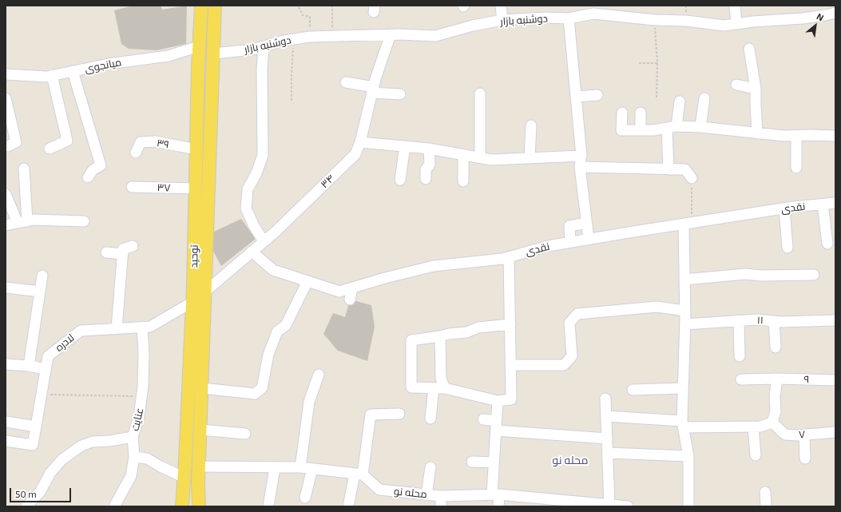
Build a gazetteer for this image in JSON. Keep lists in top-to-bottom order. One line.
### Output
{"streets":{"main road":["توحید"],"street":["دوشنبه بازار","میانجوی","۳۹","۳۴","۳۷","نقدی","۱۱","لادره","۹","عنایت","۷","محله نو"]},"crossings":[["دوشنبه بازار","۳۴"],["دوشنبه بازار","توحید"],["میانجوی","توحید"],["۳۹","توحید"],["۳۴","نقدی"],["۳۴","توحید"],["۳۷","توحید"],["توحید","لادره"],["لادره","عنایت"]],"districts":["محله نو"],"scale_bar":"50 m","north":"top right"}
